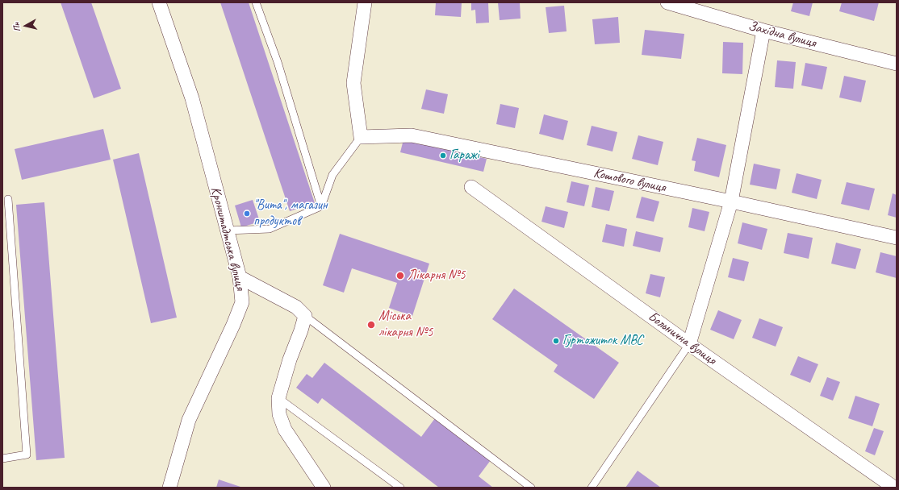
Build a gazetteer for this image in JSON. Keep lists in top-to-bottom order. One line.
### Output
{"streets":{"street":["Західна вулиця","Кошового вулиця","Кронштадтська вулиця","Больнична вулиця"]},"places":["Гаражі","\"Вита\", магазин продуктов","Лікарня №5","Міська лікарня №5","Гуртожиток МВС"],"north":"left"}
